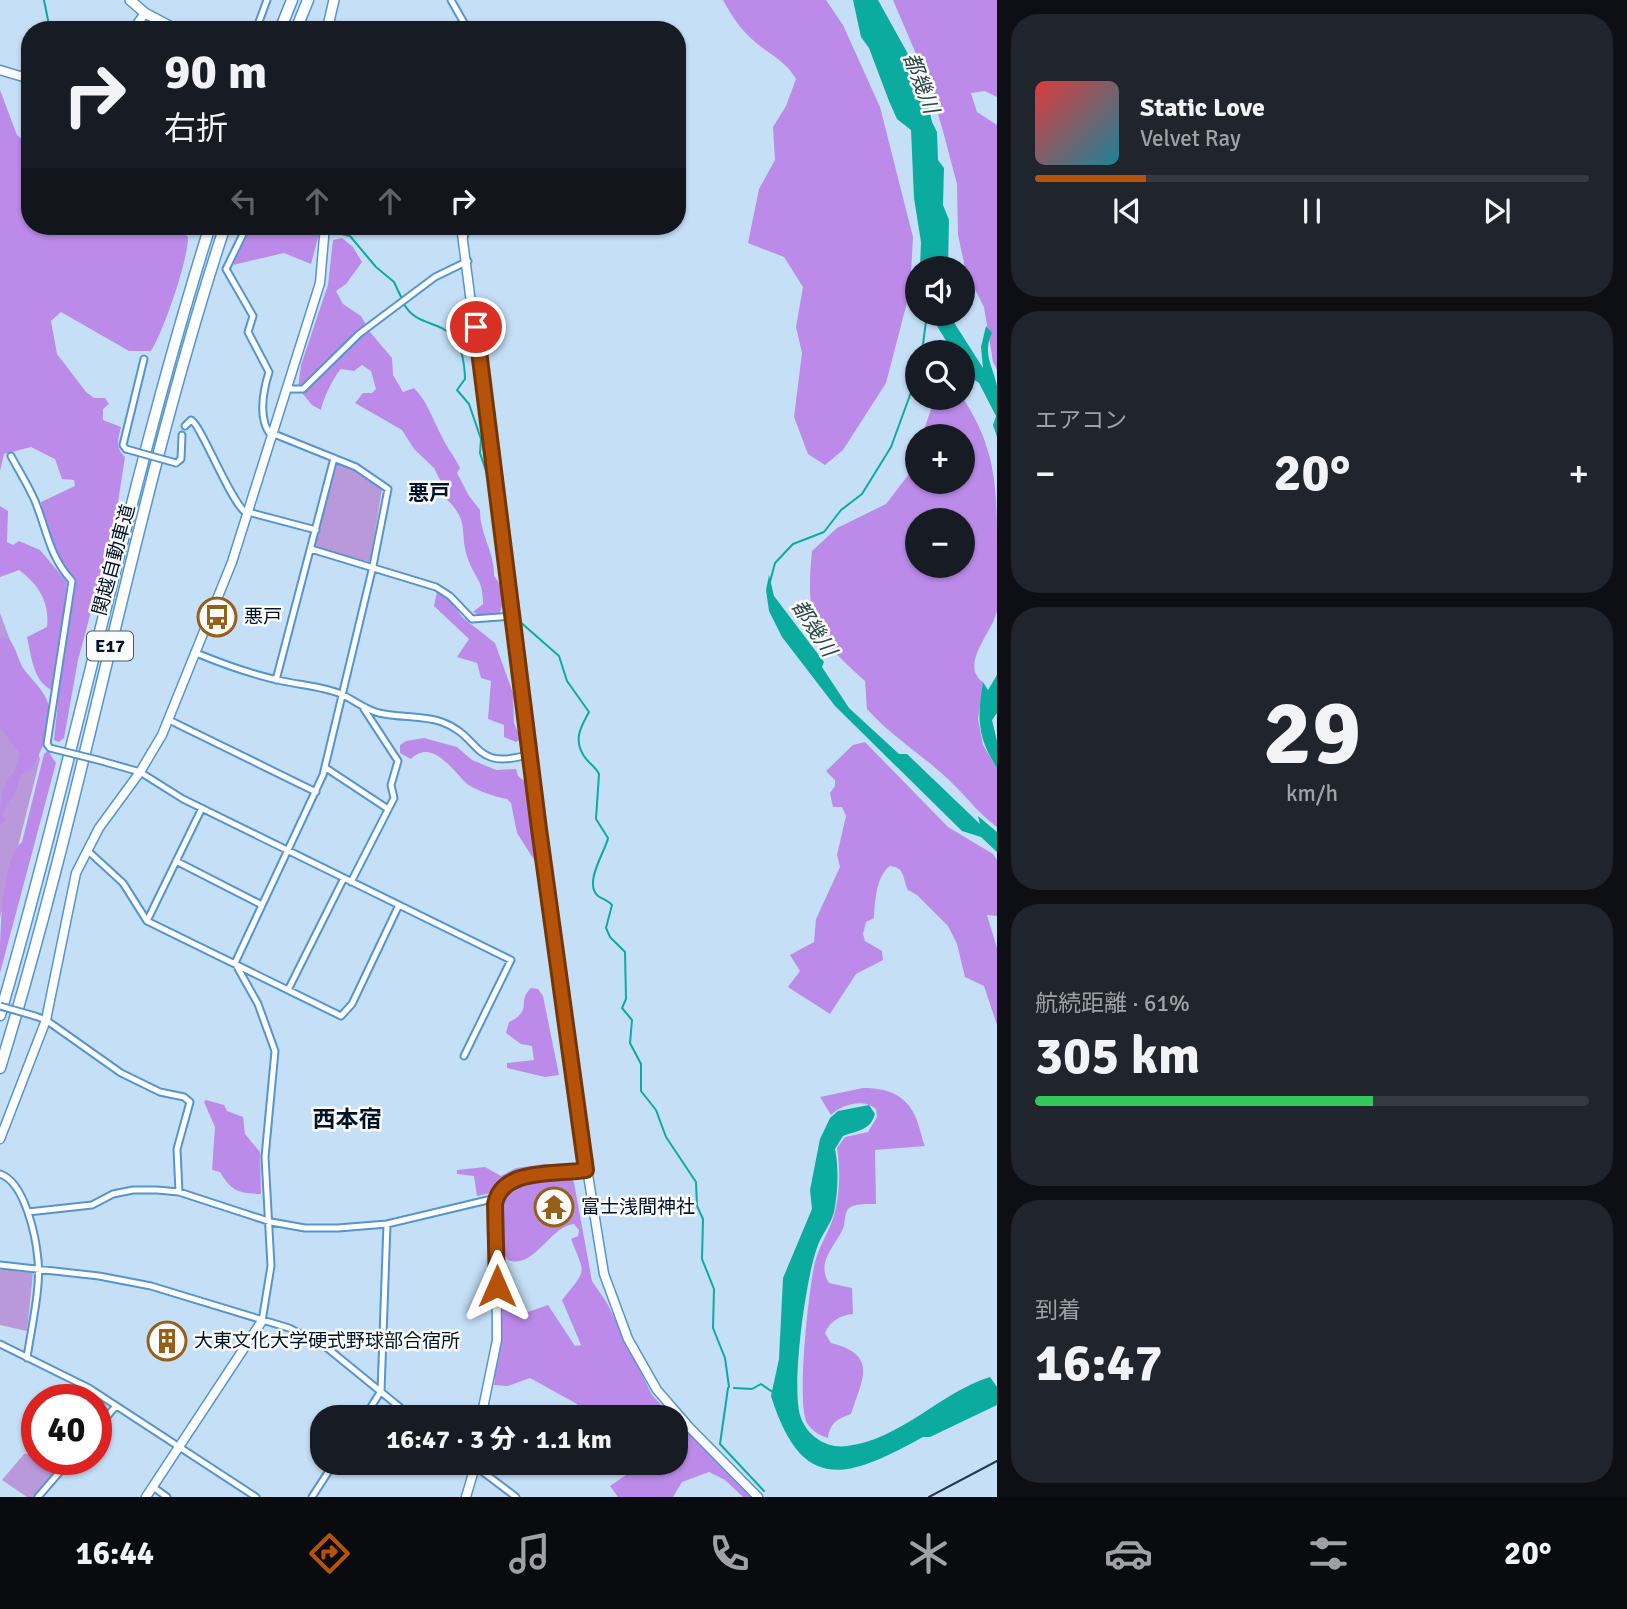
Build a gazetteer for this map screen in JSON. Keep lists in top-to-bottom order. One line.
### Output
{"streets":{"highway":["関越自動車道","E17"]},"districts":["悪戸","西本宿"],"water":["都幾川"],"places":{"bus stop":["悪戸"],"temple":["富士浅間神社"],"building":["大東文化大学硬式野球部合宿所"]},"page":{"turn":["90 m","右折"],"song":["Static Love","Velvet Ray"],"map_buttons":["+","−"],"tile":["エアコン",["29","km/h"],["航続距離 · 61%","305 km"],["到着","16:47"]],"heat":["−","20°","+"],"limit":"40","trip":"16:47 · 3 分 · 1.1 km","tabs":["16:44","20°"]}}
